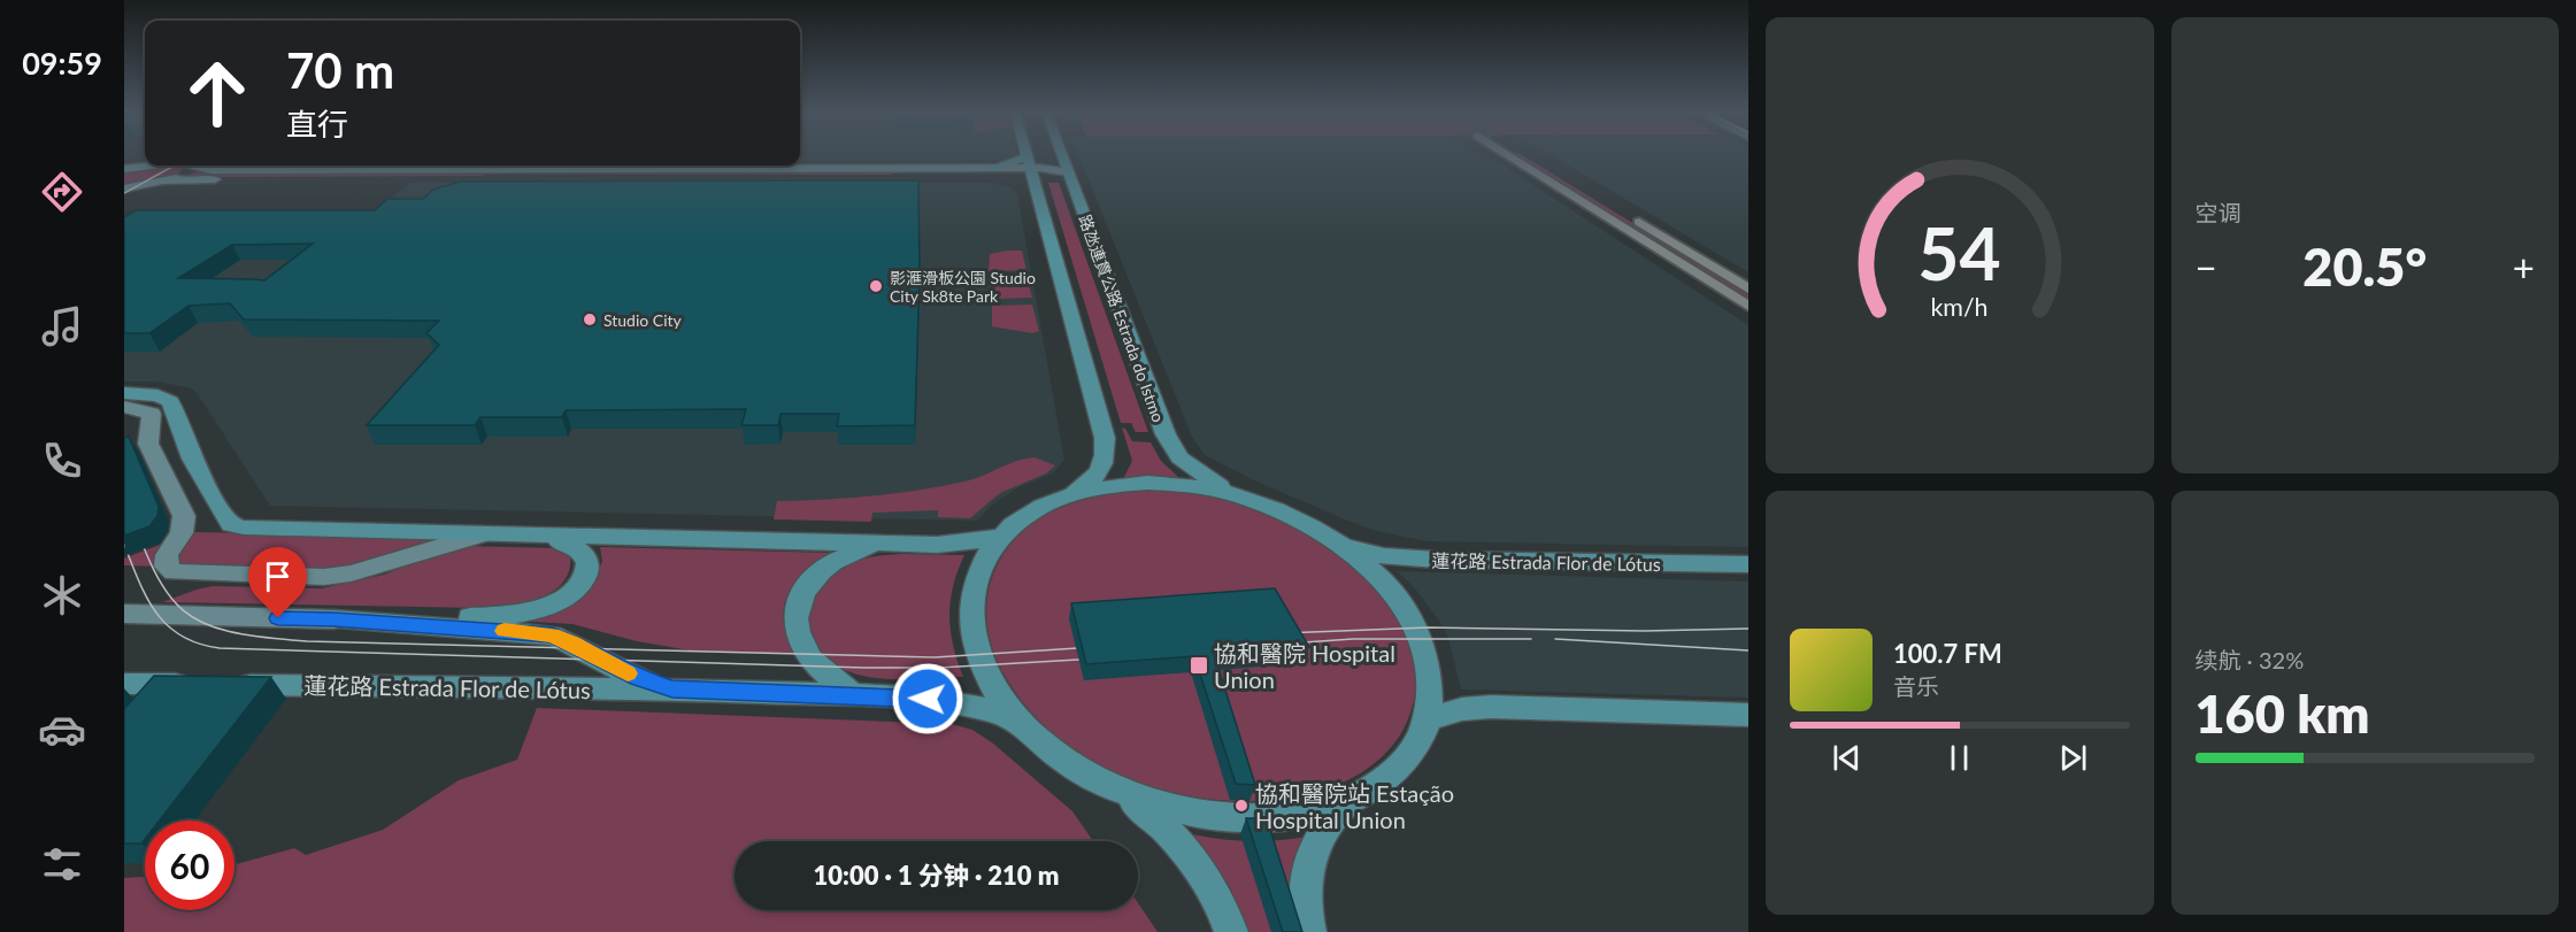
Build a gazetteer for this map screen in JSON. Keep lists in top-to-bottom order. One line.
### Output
{"streets":{"main road":["路氹連貫公路 Estrada do Istmo","蓮花路 Estrada Flor de Lótus"]},"places":{"other":["影滙滑板公園 Studio City Sk8te Park","Studio City","協和醫院站 Estação Hospital Union"],"transit":["協和醫院 Hospital Union"]},"page":{"tabs":"09:59","tile":["空调",["续航 · 32%","160 km"]],"turn":["70 m","直行"],"heat":["−","20.5°","+"],"song":["100.7 FM","音乐"],"limit":"60","trip":"10:00 · 1 分钟 · 210 m","gauge":["54","km/h"]}}
